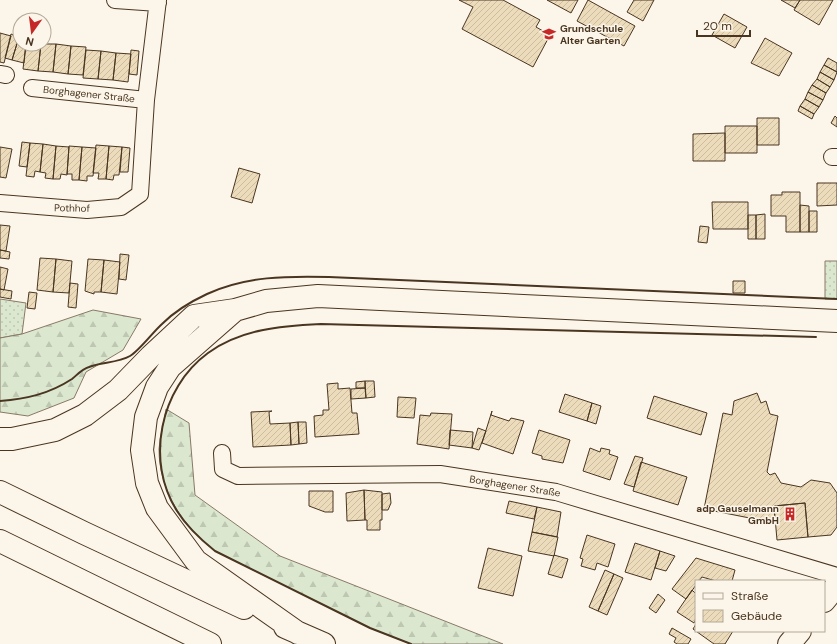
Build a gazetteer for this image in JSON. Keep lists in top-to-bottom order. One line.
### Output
{"streets":{"street":["Borghagener Straße","Pothhof"]},"crossings":[["Borghagener Straße","Pothhof"]],"places":{"school or university":["Grundschule Alter Garten"],"building":["adp Gauselmann GmbH"]},"legend":["Straße","Gebäude"],"scale_bar":"20 m","north":"bottom"}
